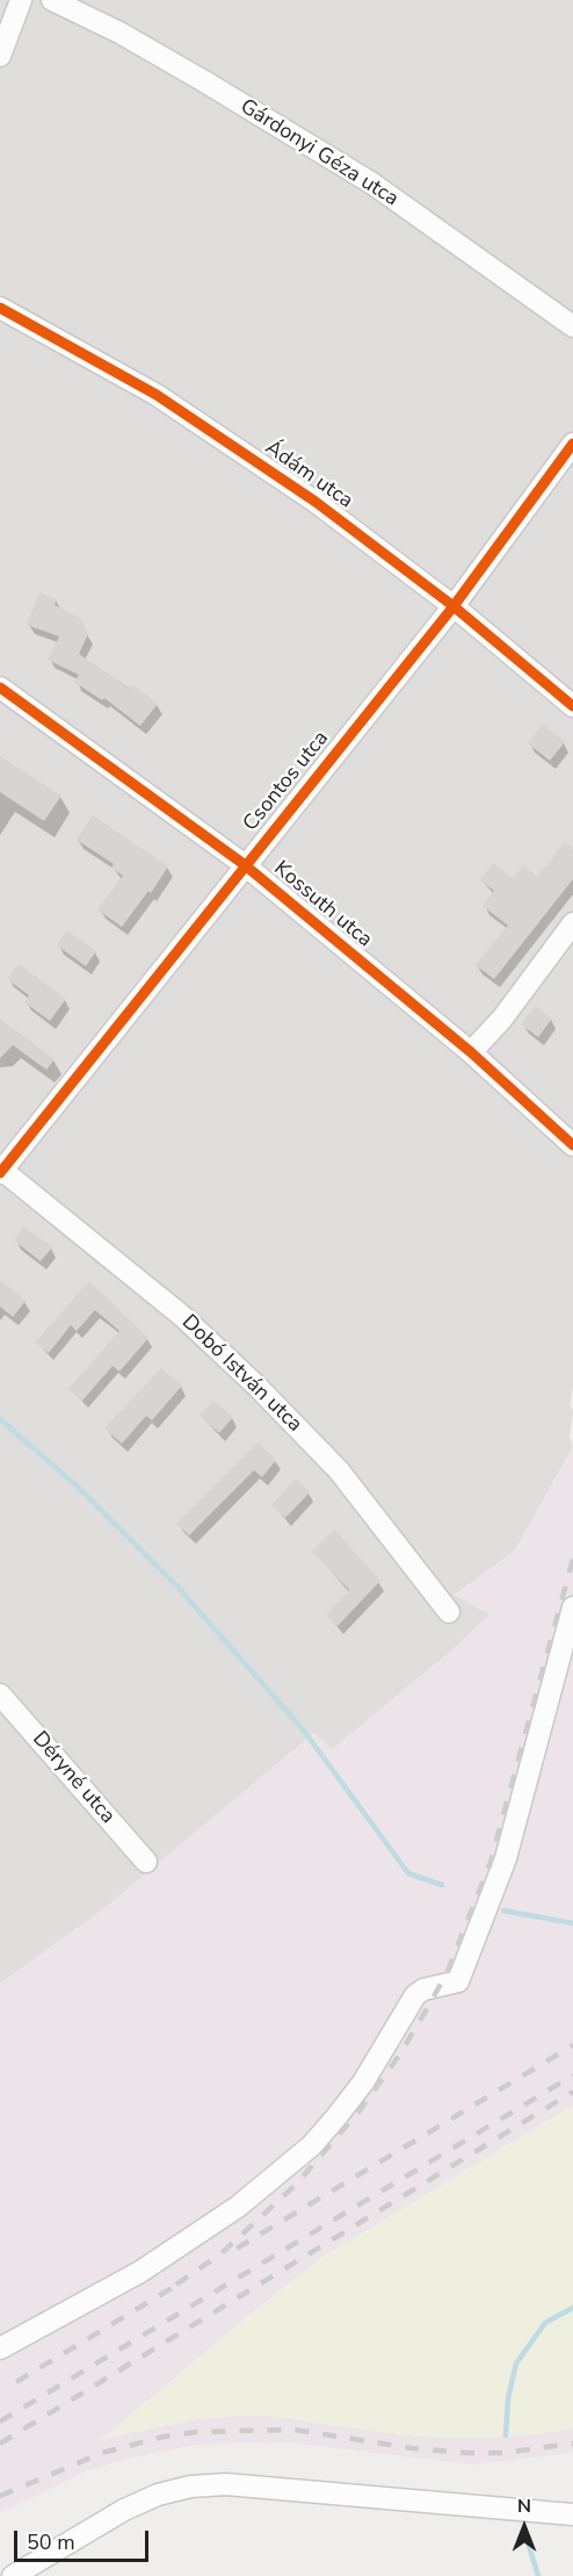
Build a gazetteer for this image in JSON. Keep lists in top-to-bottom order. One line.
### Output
{"streets":{"street":["Gárdonyi Géza utca","Ádám utca","Csontos utca","Kossuth utca","Dobó István utca","Déryné utca"]},"crossings":[["Ádám utca","Csontos utca"],["Csontos utca","Kossuth utca"],["Csontos utca","Dobó István utca"]],"scale_bar":"50 m","north":"top"}
